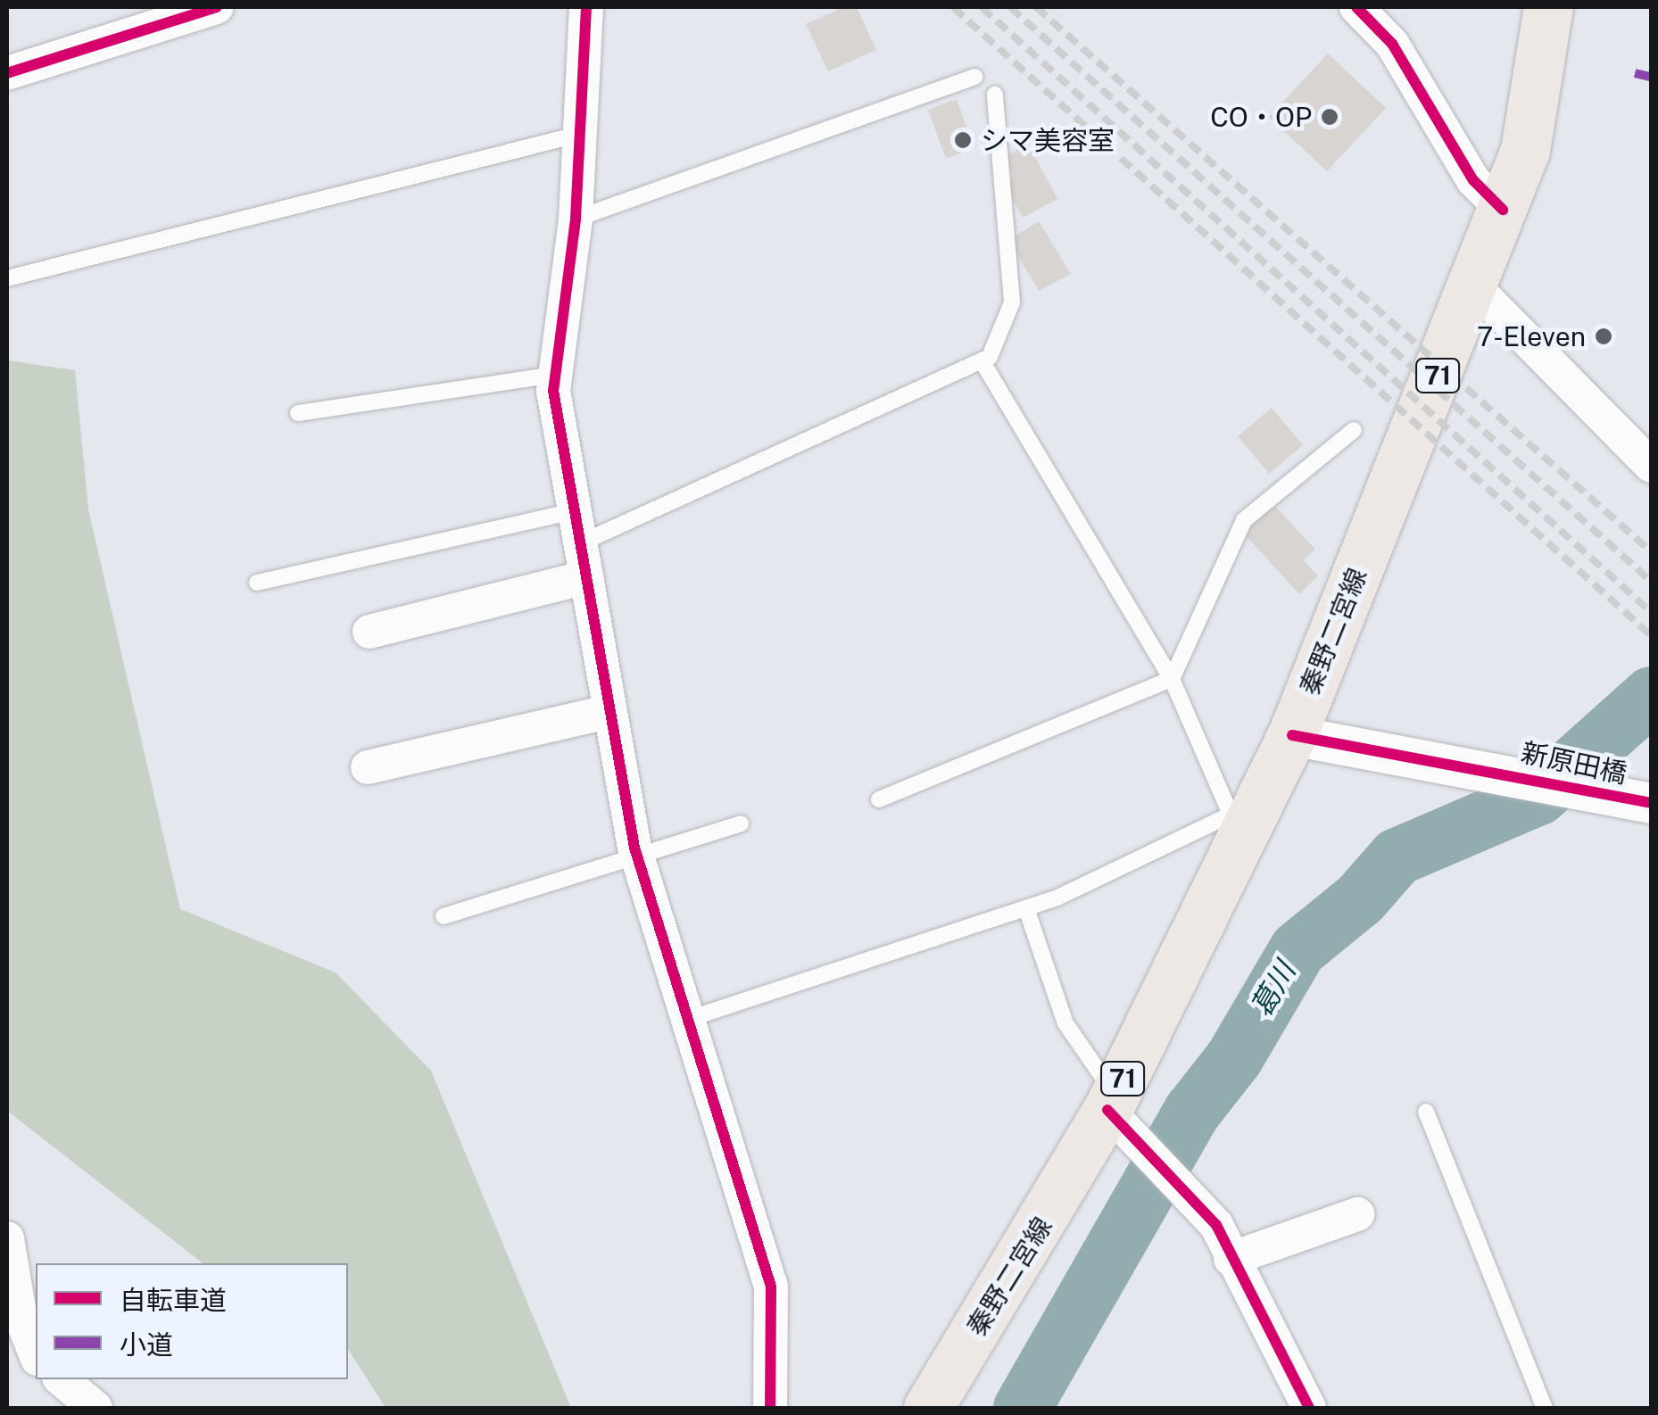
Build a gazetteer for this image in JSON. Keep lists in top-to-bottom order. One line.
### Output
{"streets":{"main road":["71","秦野二宮線"],"street":["新原田橋"]},"crossings":[["秦野二宮線","新原田橋"]],"water":["葛川"],"places":["CO・OP","シマ美容室","7-Eleven"],"legend":["自転車道","小道"]}
